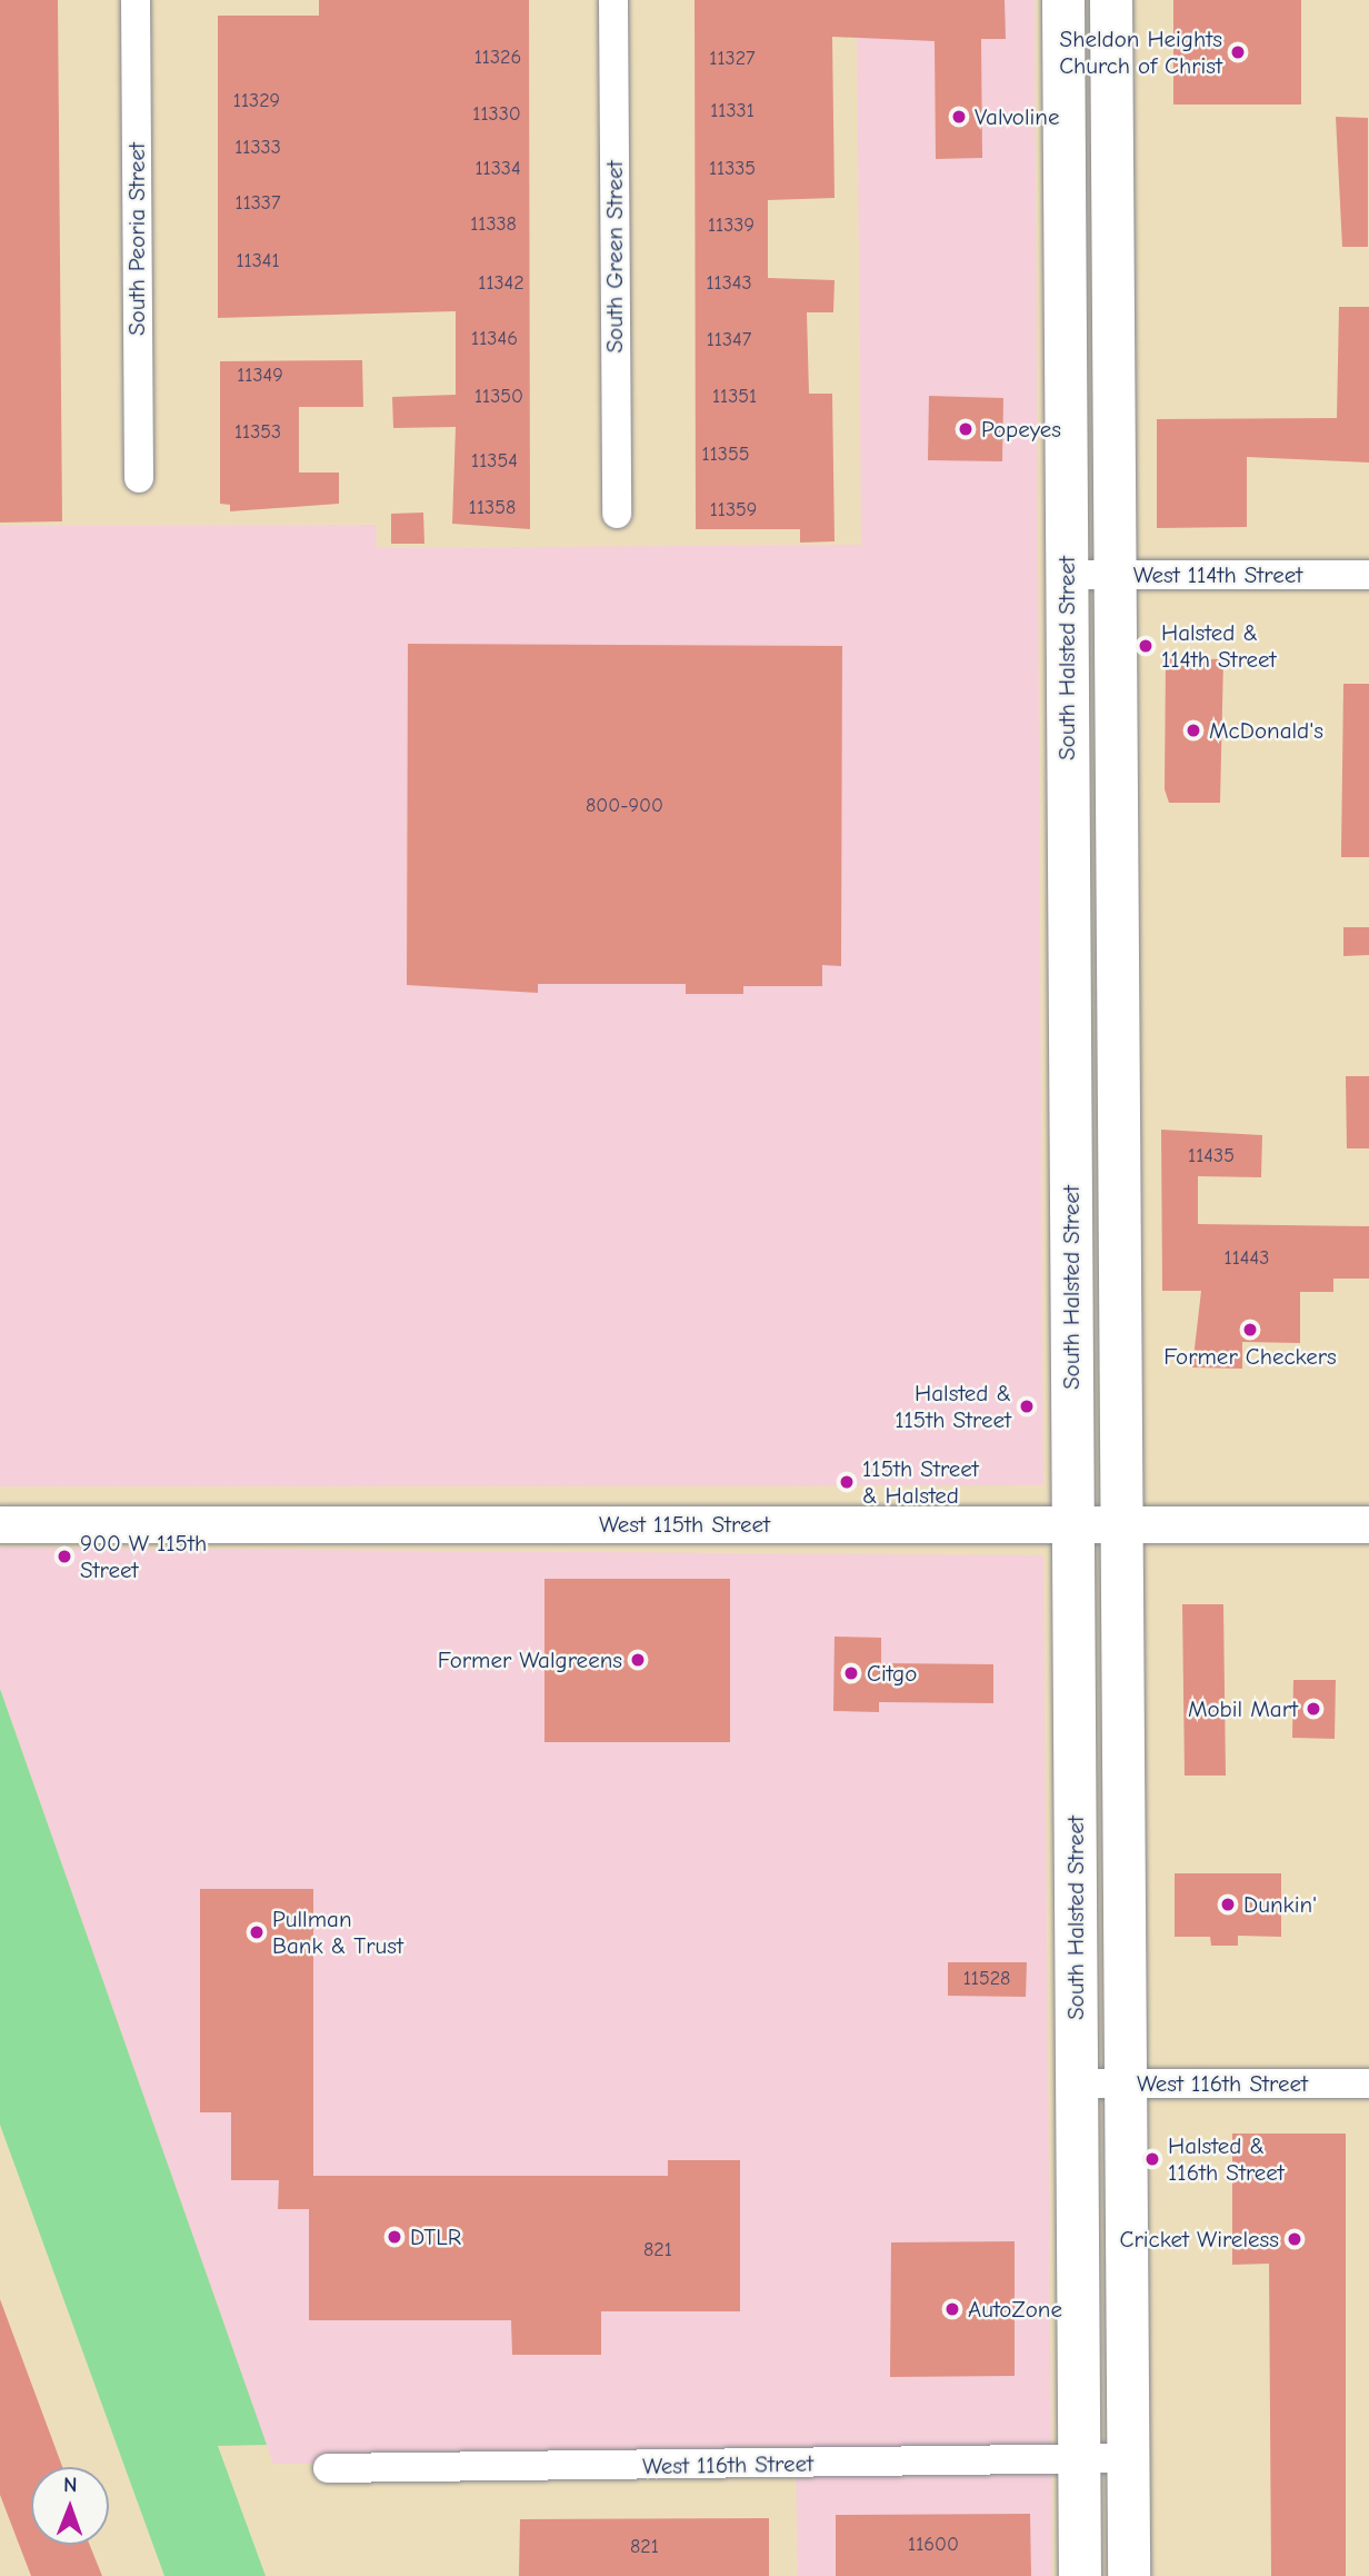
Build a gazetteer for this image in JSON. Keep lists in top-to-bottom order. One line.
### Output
{"streets":{"main road":["South Halsted Street"],"street":["South Peoria Street","South Green Street","West 114th Street","West 115th Street","West 116th Street"]},"crossings":[["West 114th Street","South Halsted Street"],["South Halsted Street","West 115th Street"],["South Halsted Street","West 116th Street"]],"places":["Sheldon Heights Church of Christ","Valvoline","Popeyes","Halsted & 114th Street","McDonald's","Former Checkers","Halsted & 115th Street","115th Street & Halsted","900 W 115th Street","Former Walgreens","Citgo","Mobil Mart","Dunkin'","Pullman Bank & Trust","Halsted & 116th Street","DTLR","Cricket Wireless","AutoZone"],"house_numbers":["11326","11327","11329","11331","11330","11333","11334","11335","11337","11338","11339","11341","11342","11343","11346","11347","11349","11350","11351","11353","11355","11354","11358","11359","800-900","11435","11443","11528","821","11600","821"],"north":"top"}
